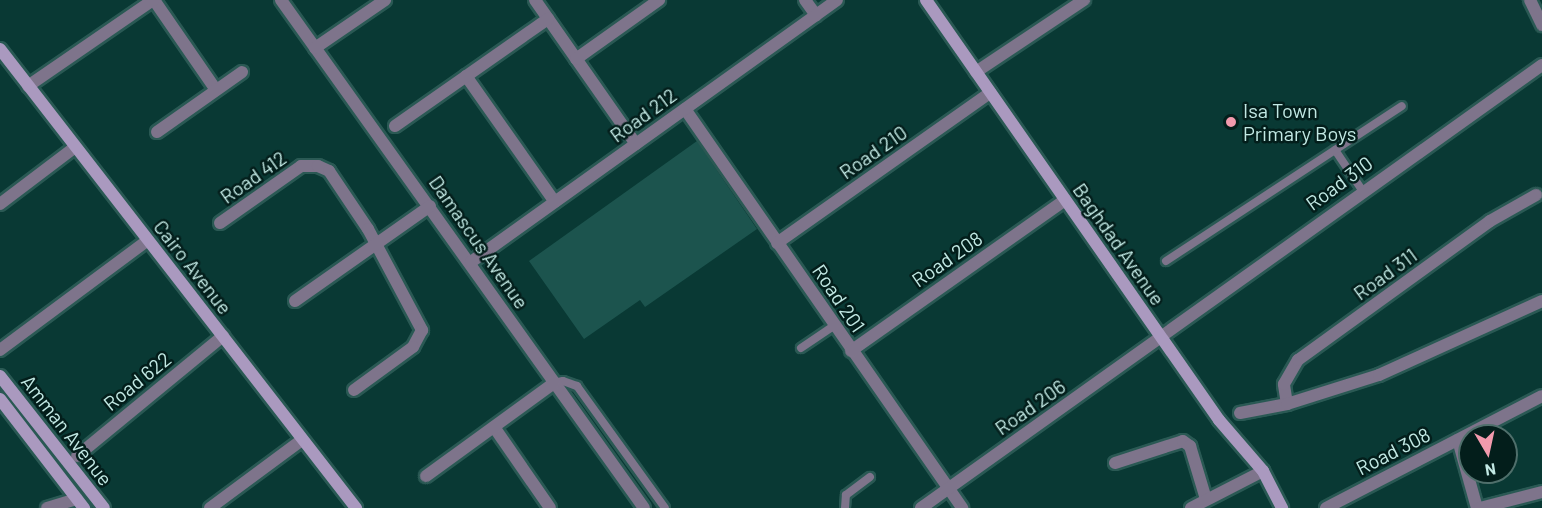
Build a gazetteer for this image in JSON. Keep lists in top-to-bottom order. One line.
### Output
{"streets":{"street":["Road 212","Road 210","Road 412","Road 310","Damascus Avenue","Baghdad Avenue","Road 208","Cairo Avenue","Road 311","Road 201","Road 622","Road 206","Amman Avenue","Road 308"]},"crossings":[["Road 212","Damascus Avenue"],["Road 212","Road 201"],["Road 210","Baghdad Avenue"],["Road 210","Road 201"],["Road 310","Baghdad Avenue"],["Road 310","Road 206"],["Baghdad Avenue","Road 208"],["Baghdad Avenue","Road 206"],["Road 208","Road 201"],["Cairo Avenue","Road 622"],["Road 201","Road 206"]],"places":["Isa Town Primary Boys"],"north":"bottom"}
